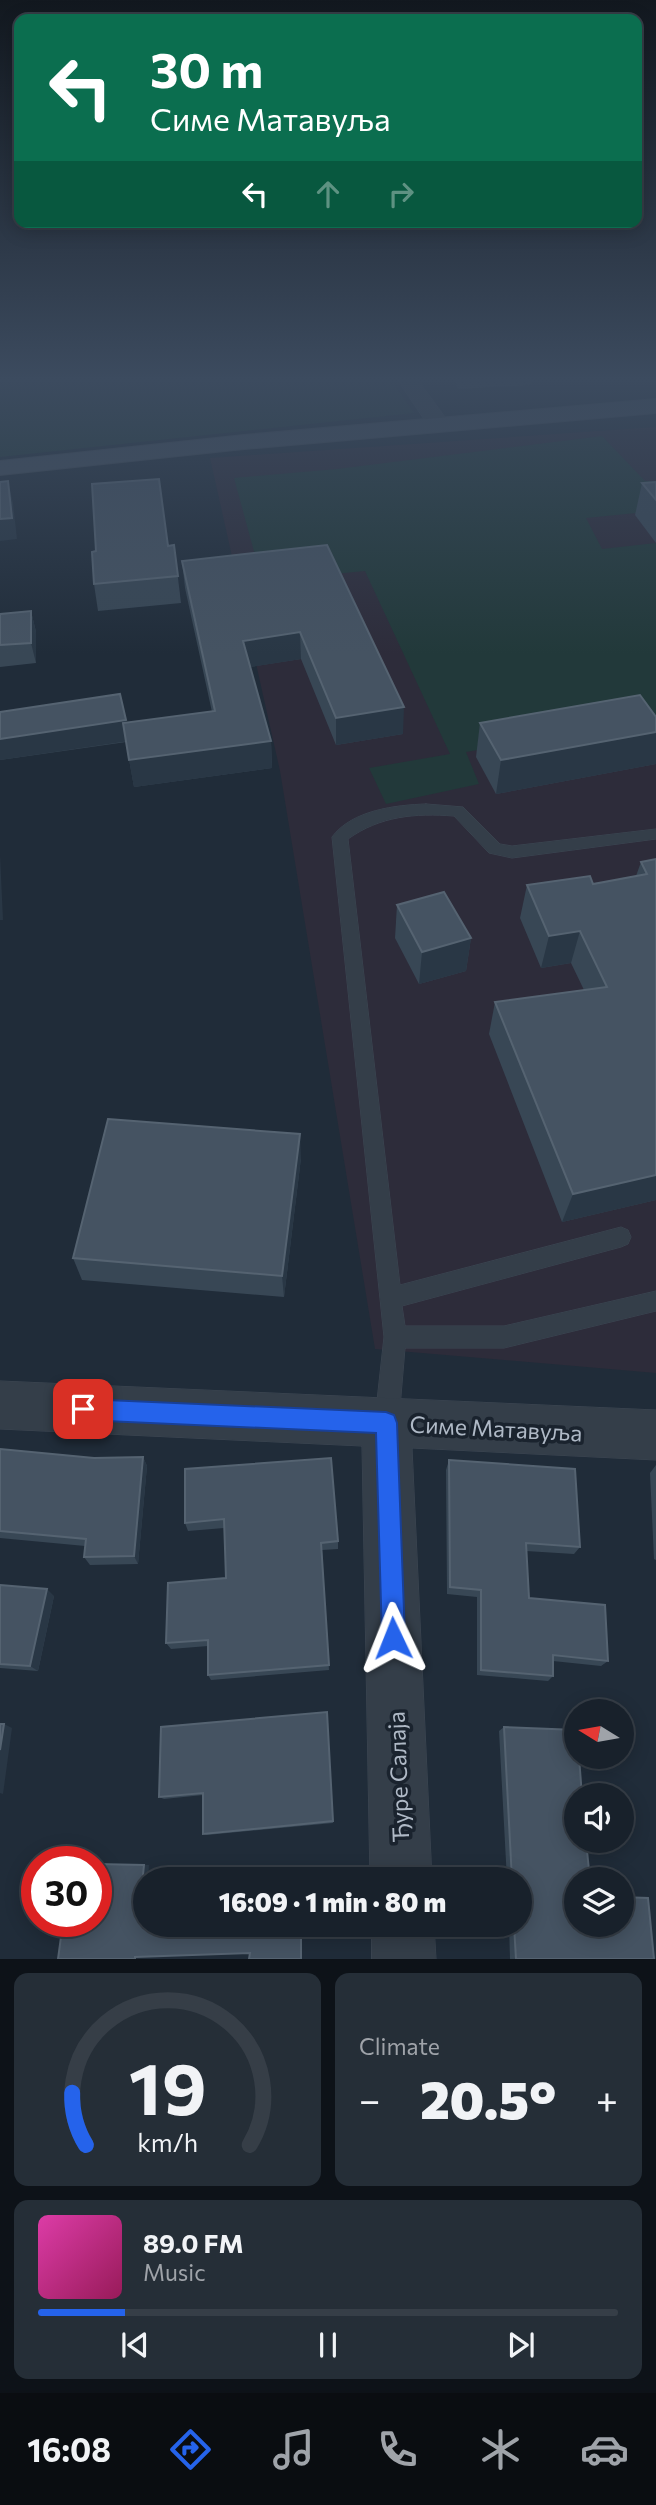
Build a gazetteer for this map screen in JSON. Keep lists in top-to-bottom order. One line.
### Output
{"streets":{"street":["Симе Матавуља","Ђуре Салаја"]},"crossings":[["Симе Матавуља","Ђуре Салаја"]],"north":"left","page":{"turn":["30 m","Симе Матавуља"],"limit":"30","trip":"16:09 · 1 min · 80 m","tile":"Climate","heat":["−","20.5°","+"],"song":["89.0 FM","Music"],"tabs":"16:08","gauge":["19","km/h"]}}
